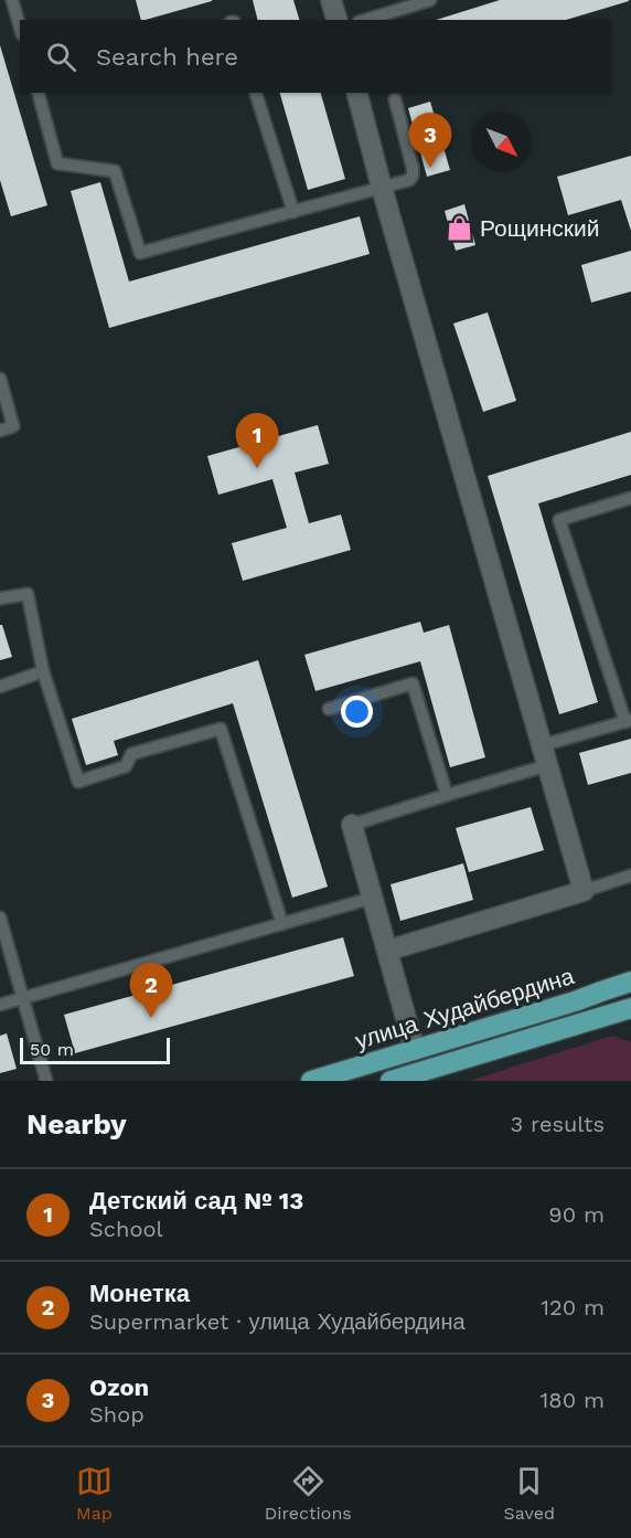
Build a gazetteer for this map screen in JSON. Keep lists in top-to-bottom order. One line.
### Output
{"streets":{"main road":["улица Худайбердина"]},"places":{"shop":["Рощинский"]},"scale_bar":"50 m","north":"bottom right","page":{"search":"Search here","pins":["3","1","2"],"scale":"50 m","heading":["Nearby","3 results"],"list":[{"mark":"1","name":"Детский сад № 13","note":"School","value":"90 m"},{"mark":"2","name":"Монетка","note":"Supermarket · улица Худайбердина","value":"120 m"},{"mark":"3","name":"Ozon","note":"Shop","value":"180 m"}],"nav":["Map","Directions","Saved"]}}
